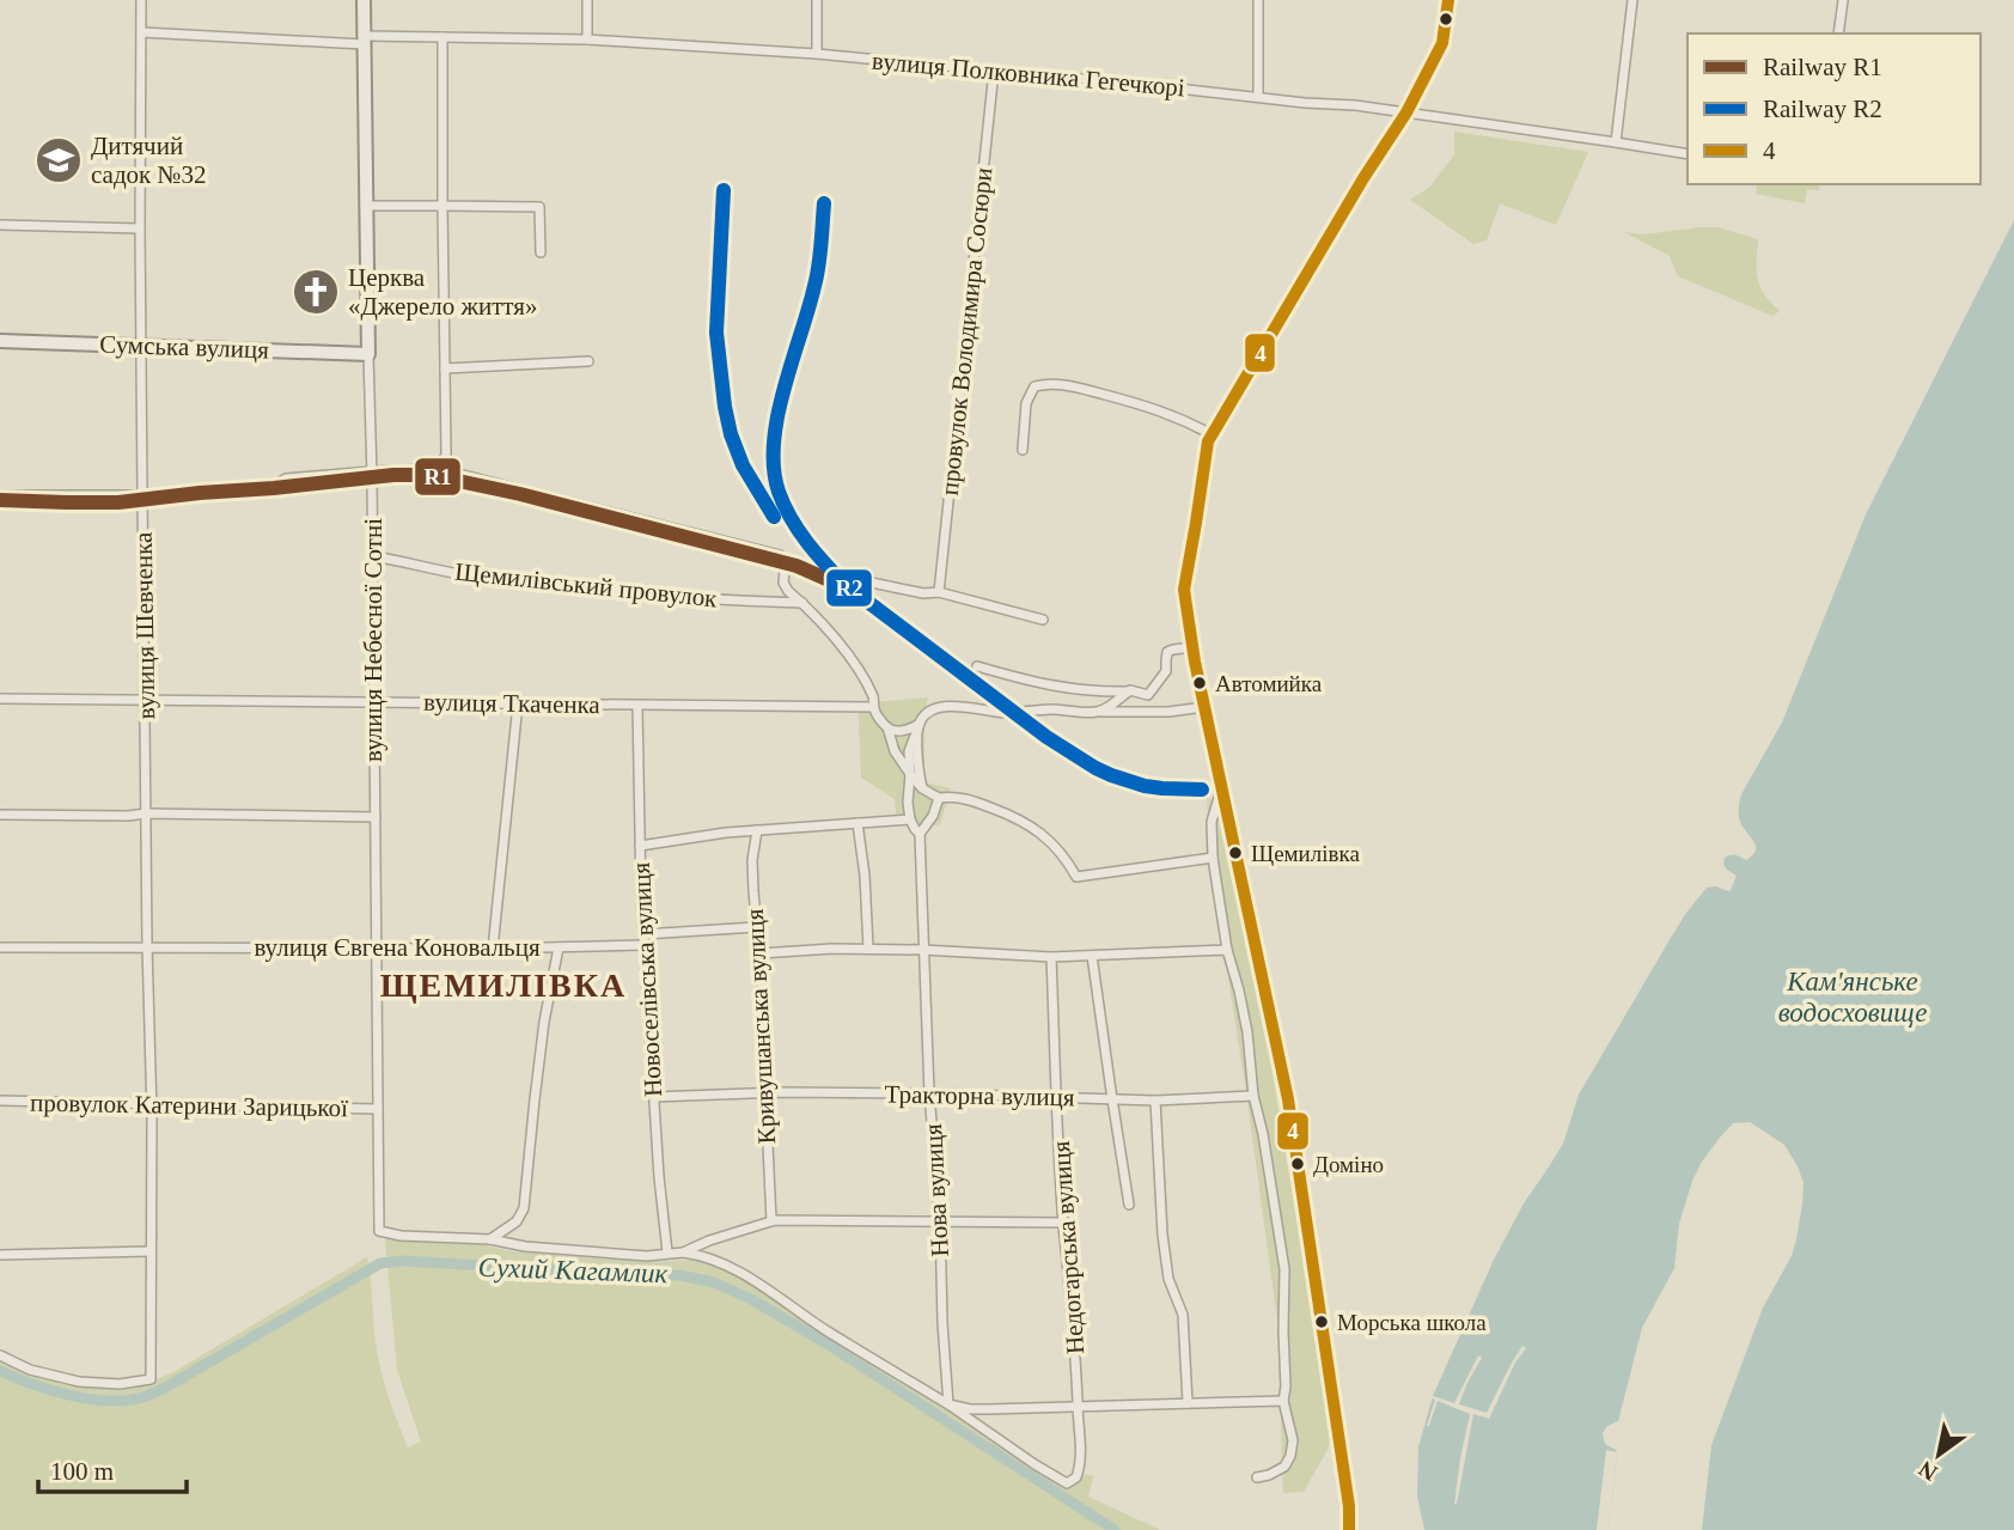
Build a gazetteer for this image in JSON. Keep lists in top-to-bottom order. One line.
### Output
{"streets":{"main road":["Сумська вулиця","вулиця Небесної Сотні"],"street":["вулиця Полковника Гегечкорі","провулок Володимира Сосюри","Щемилівський провулок","вулиця Шевченка","вулиця Ткаченка","вулиця Євгена Коновальця","Новоселівська вулиця","Кривушанська вулиця","Тракторна вулиця","провулок Катерини Зарицької","Нова вулиця","Недогарська вулиця"]},"crossings":[["вулиця Полковника Гегечкорі","провулок Володимира Сосюри"],["вулиця Полковника Гегечкорі","вулиця Шевченка"],["вулиця Полковника Гегечкорі","вулиця Небесної Сотні"],["Сумська вулиця","вулиця Шевченка"],["Сумська вулиця","вулиця Небесної Сотні"],["Щемилівський провулок","вулиця Небесної Сотні"],["вулиця Шевченка","вулиця Ткаченка"],["вулиця Шевченка","вулиця Євгена Коновальця"],["вулиця Шевченка","провулок Катерини Зарицької"],["вулиця Небесної Сотні","вулиця Ткаченка"],["вулиця Небесної Сотні","вулиця Євгена Коновальця"],["вулиця Небесної Сотні","провулок Катерини Зарицької"],["вулиця Ткаченка","Новоселівська вулиця"],["вулиця Євгена Коновальця","Новоселівська вулиця"],["вулиця Євгена Коновальця","Кривушанська вулиця"],["Новоселівська вулиця","Тракторна вулиця"],["Кривушанська вулиця","Тракторна вулиця"],["Тракторна вулиця","Нова вулиця"],["Тракторна вулиця","Недогарська вулиця"],["Нова вулиця","Недогарська вулиця"]],"districts":["ЩЕМИЛІВКА"],"water":["Кам'янське водосховище","Сухий Кагамлик"],"places":{"school or university":["Дитячий садок №32"],"church":["Церква «Джерело життя»"],"other":["Автомийка","Щемилівка","Доміно","Морська школа"]},"lines":["transit line 4","rail line R2","rail line R1"],"legend":["Railway R1","Railway R2","4"],"scale_bar":"100 m","north":"bottom left"}
